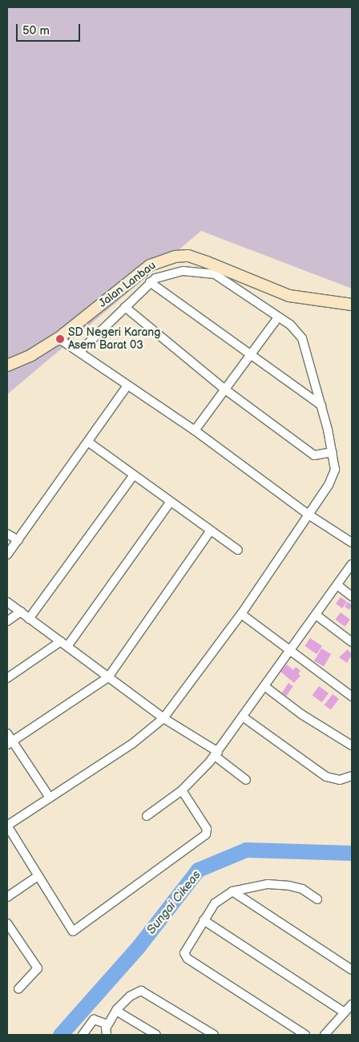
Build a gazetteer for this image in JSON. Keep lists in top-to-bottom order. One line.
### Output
{"streets":{"street":["Jalan Lanbau"]},"water":["Sungai Cikeas"],"places":["SD Negeri Karang Asem Barat 03"],"scale_bar":"50 m"}
